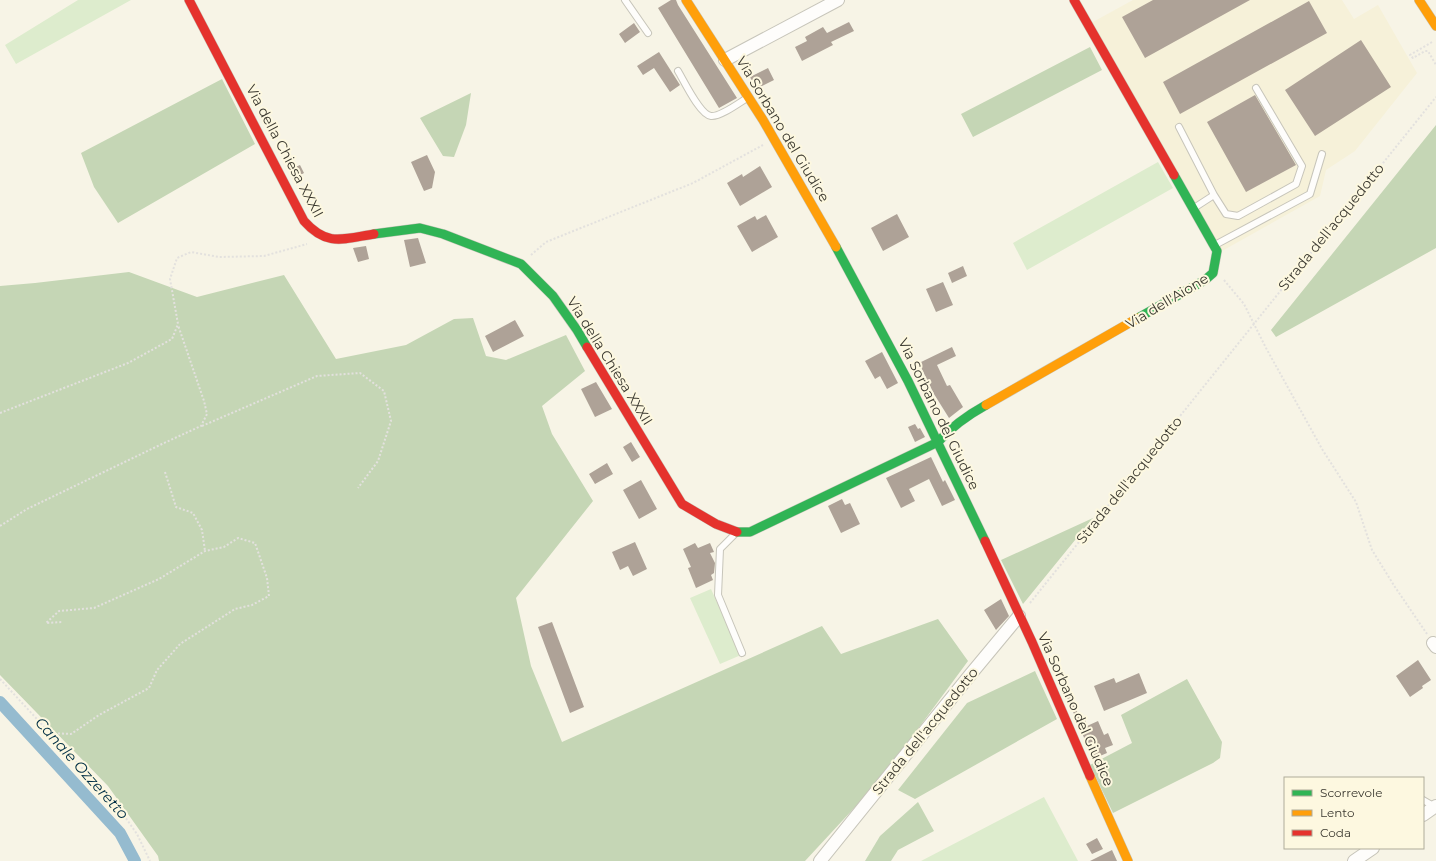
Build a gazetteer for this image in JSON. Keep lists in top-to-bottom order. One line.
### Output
{"streets":{"main road":["Via Sorbano del Giudice","Via della Chiesa XXXII","Via dell'Aione"],"street":["Strada dell'acquedotto"]},"crossings":[["Via Sorbano del Giudice","Via della Chiesa XXXII"],["Via Sorbano del Giudice","Strada dell'acquedotto"],["Via Sorbano del Giudice","Via dell'Aione"],["Via della Chiesa XXXII","Via dell'Aione"]],"water":["Canale Ozzeretto"],"legend":["Scorrevole","Lento","Coda"]}
